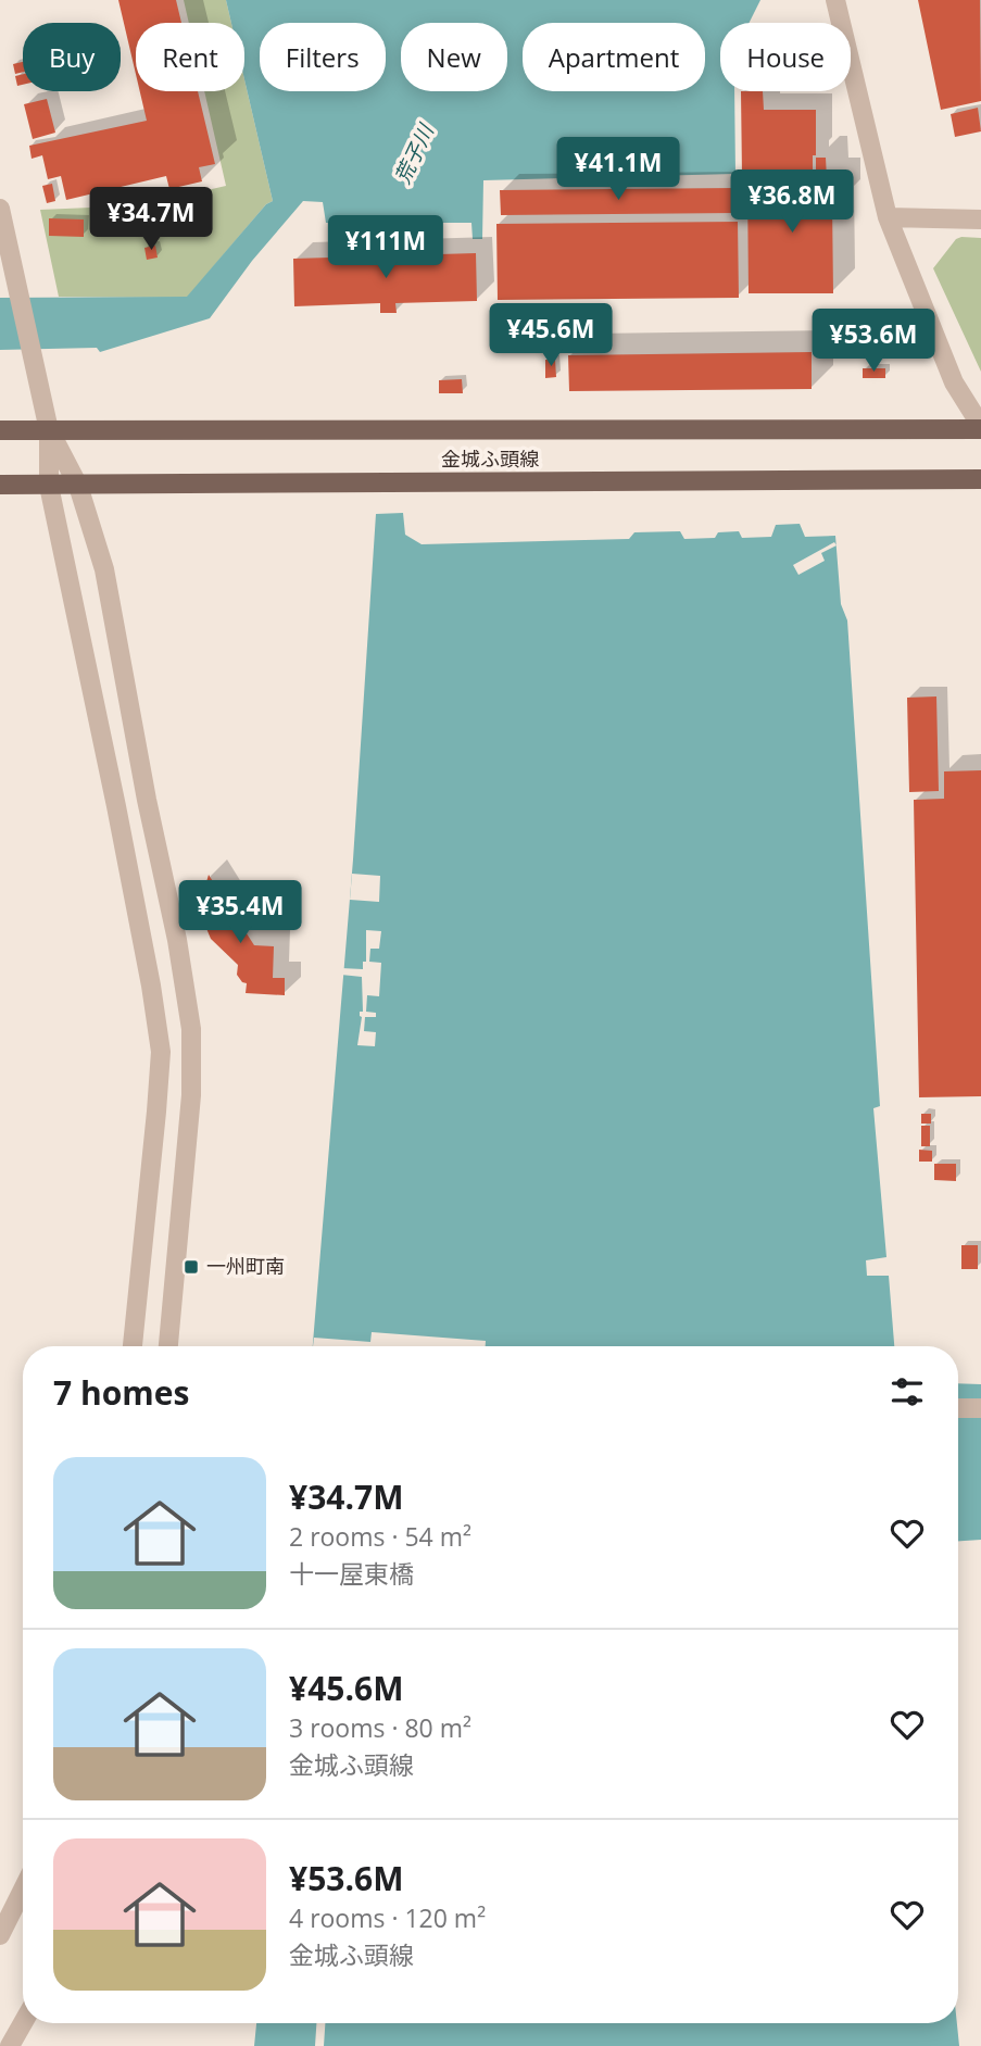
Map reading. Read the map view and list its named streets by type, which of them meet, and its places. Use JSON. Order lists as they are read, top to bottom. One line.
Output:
{"streets":{"main road":["金城ふ頭線"]},"water":["荒子川"],"places":{"transit":["一州町南"]},"page":{"chip":["Buy","Rent","Filters","New","Apartment","House"],"price":["¥41.1M","¥36.8M","¥34.7M","¥111M","¥45.6M","¥53.6M","¥35.4M"],"heading":"7 homes","list":[{"name":"¥34.7M","note":"2 rooms · 54 m² · 十一屋東橋"},{"name":"¥45.6M","note":"3 rooms · 80 m² · 金城ふ頭線"},{"name":"¥53.6M","note":"4 rooms · 120 m² · 金城ふ頭線"}]}}
